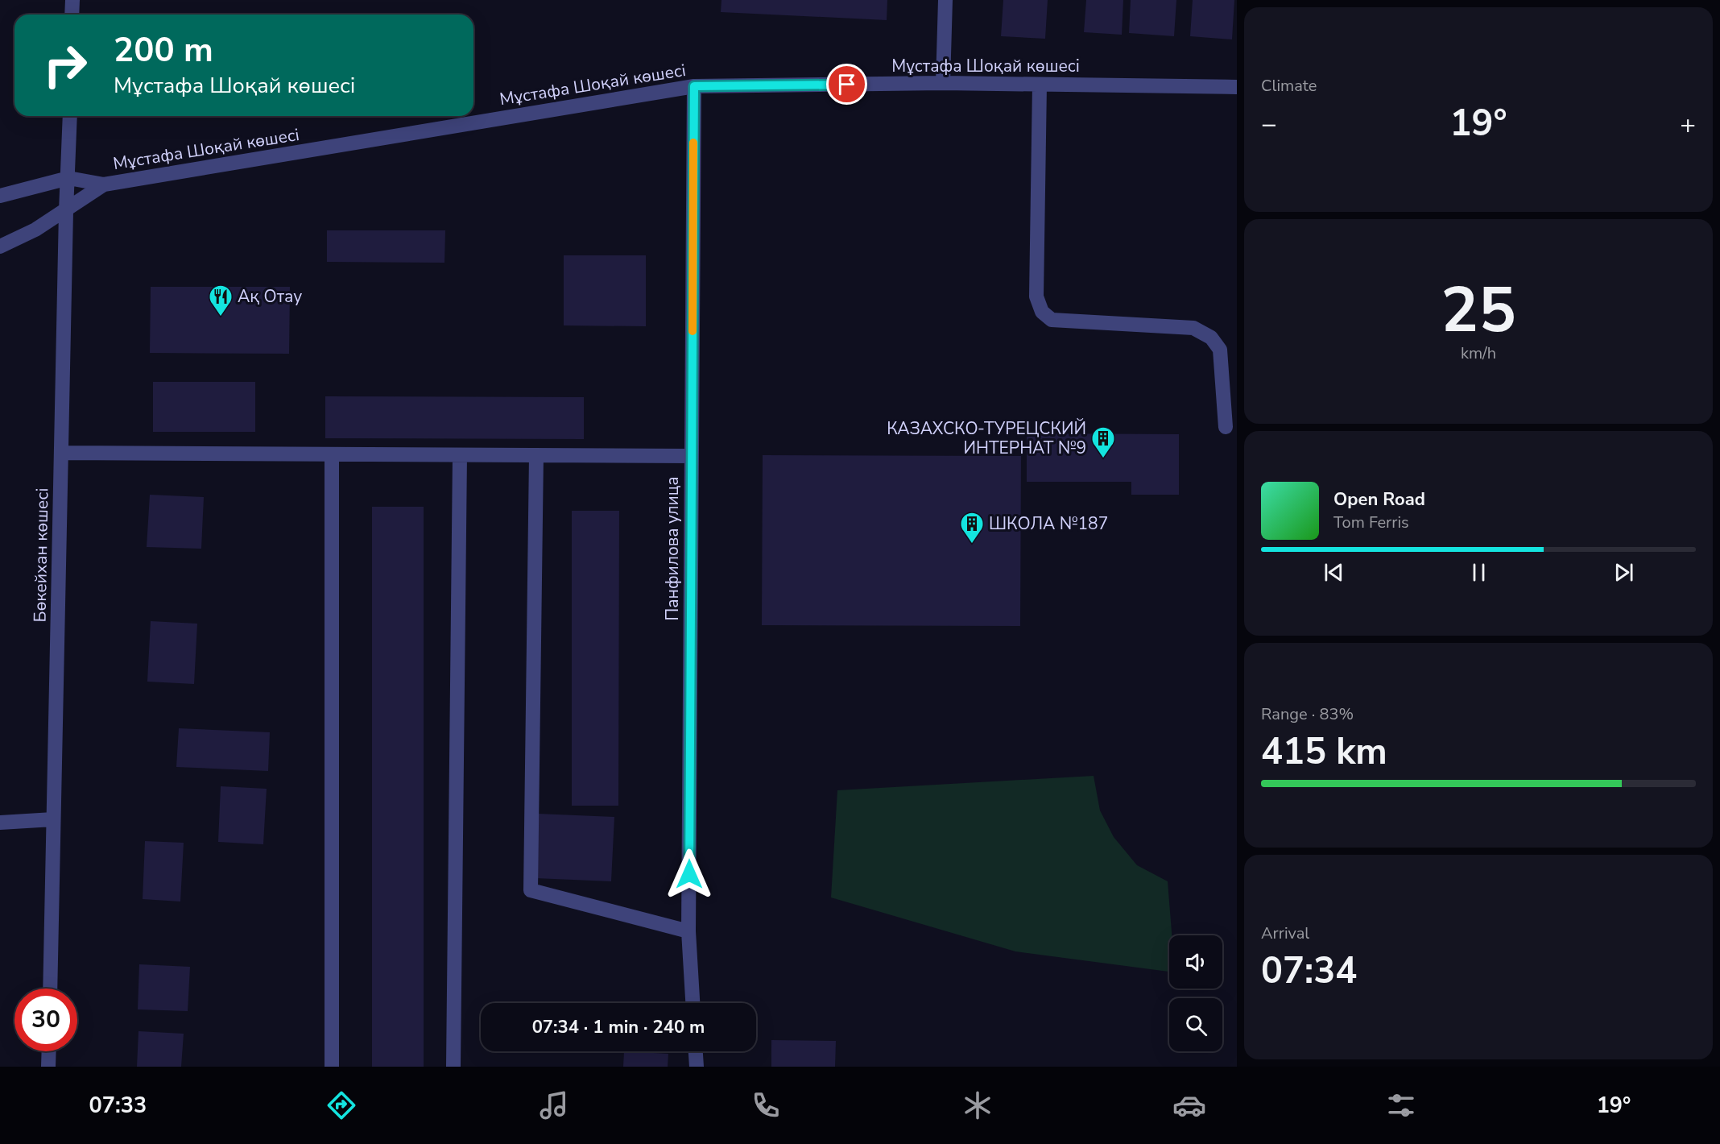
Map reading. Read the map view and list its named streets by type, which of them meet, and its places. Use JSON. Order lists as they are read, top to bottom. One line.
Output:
{"streets":{"street":["Мұстафа Шоқай көшесі","Панфилова улица","Бөкейхан көшесі"]},"crossings":[["Мұстафа Шоқай көшесі","Панфилова улица"],["Мұстафа Шоқай көшесі","Бөкейхан көшесі"]],"places":{"restaurant":["Ақ Отау"],"building":["КАЗАХСКО-ТУРЕЦСКИЙ ИНТЕРНАТ №9","ШКОЛА №187"]},"page":{"tile":["Climate",["25","km/h"],["Range · 83%","415 km"],["Arrival","07:34"]],"turn":["200 m","Мұстафа Шоқай көшесі"],"heat":["−","19°","+"],"song":["Open Road","Tom Ferris"],"limit":"30","trip":"07:34 · 1 min · 240 m","tabs":["07:33","19°"]}}
